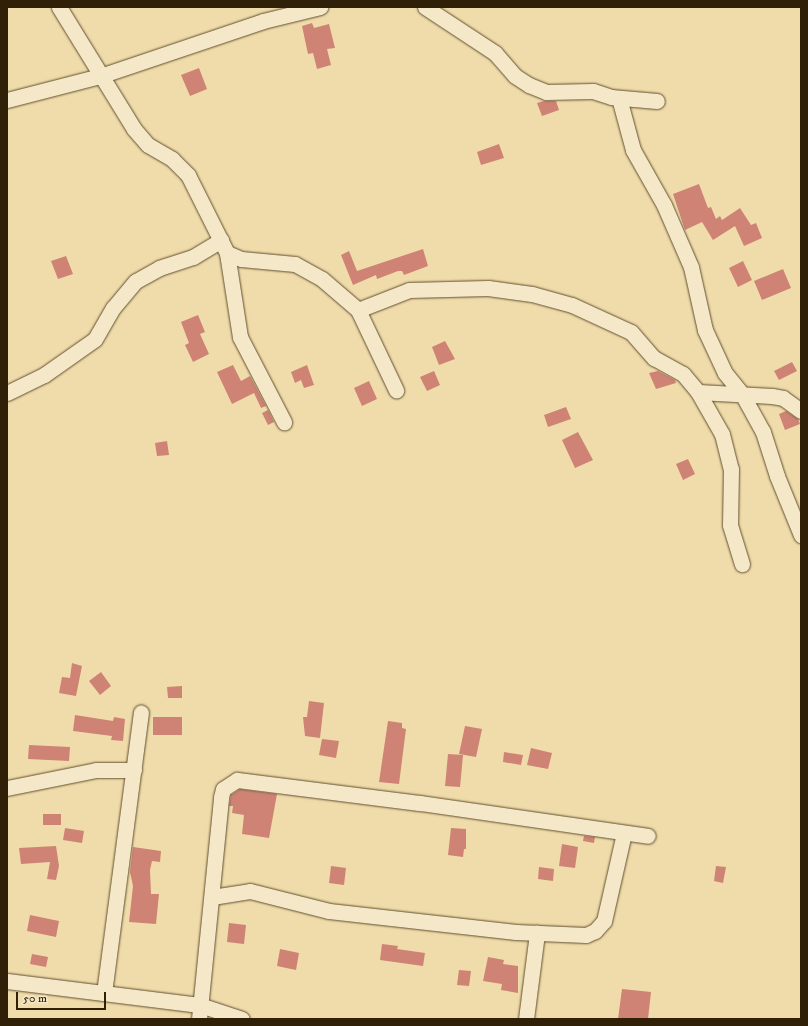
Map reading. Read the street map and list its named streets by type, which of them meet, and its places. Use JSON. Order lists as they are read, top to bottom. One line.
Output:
{"scale_bar":"50 m"}
